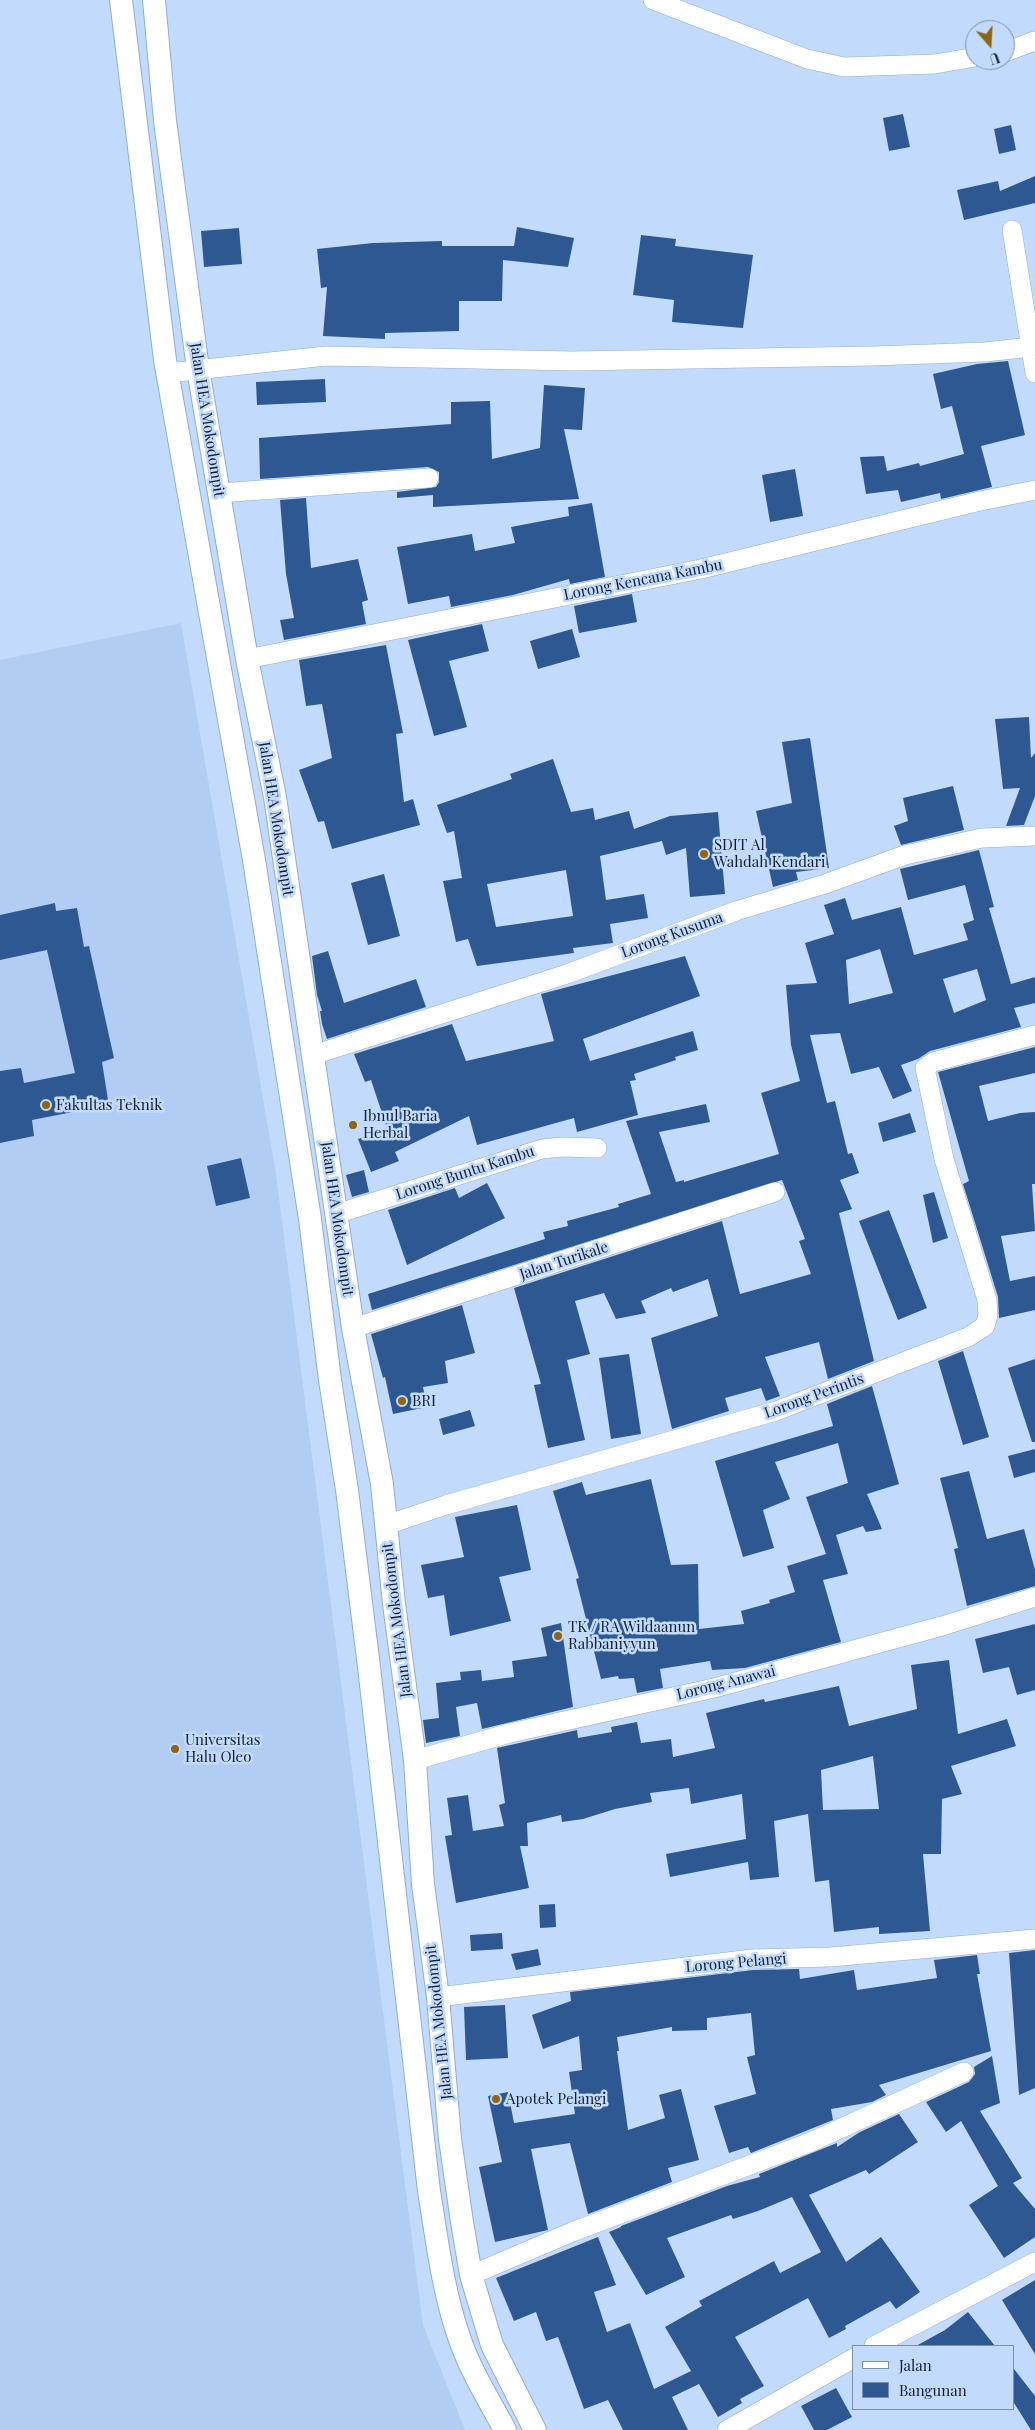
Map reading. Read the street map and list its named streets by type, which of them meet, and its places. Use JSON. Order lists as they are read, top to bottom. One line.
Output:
{"streets":{"street":["Jalan HEA Mokodompit","Lorong Kencana Kambu","Lorong Kusuma","Lorong Buntu Kambu","Jalan Turikale","Lorong Perintis","Lorong Anawai","Lorong Pelangi"]},"crossings":[["Jalan HEA Mokodompit","Lorong Kencana Kambu"],["Jalan HEA Mokodompit","Lorong Kusuma"],["Jalan HEA Mokodompit","Lorong Buntu Kambu"],["Jalan HEA Mokodompit","Jalan Turikale"],["Jalan HEA Mokodompit","Lorong Perintis"],["Jalan HEA Mokodompit","Lorong Anawai"],["Jalan HEA Mokodompit","Lorong Pelangi"]],"places":["SDIT Al Wahdah Kendari","Fakultas Teknik","Ibnul Baria Herbal","BRI","TK / RA Wildaanun Rabbaniyyun","Universitas Halu Oleo","Apotek Pelangi"],"legend":["Jalan","Bangunan"],"north":"bottom"}
